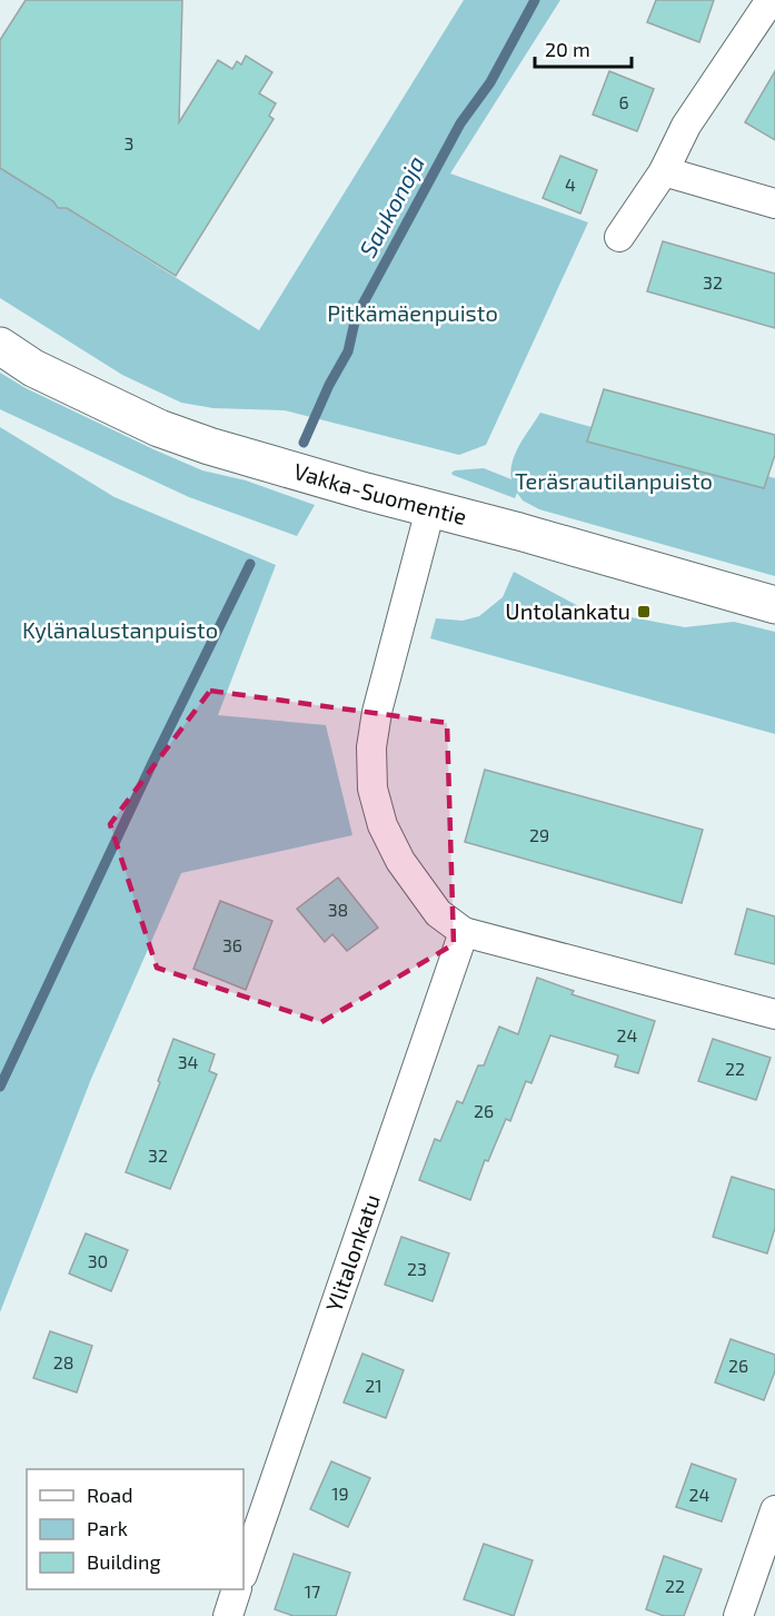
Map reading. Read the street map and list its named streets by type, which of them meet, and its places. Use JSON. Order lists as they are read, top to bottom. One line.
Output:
{"streets":{"street":["Vakka-Suomentie","Ylitalonkatu"]},"water":["Saukonoja"],"parks":["Pitkämäenpuisto","Teräsrautilanpuisto","Kylänalustanpuisto"],"places":{"transit":["Untolankatu"]},"house_numbers":["6","3","4","32","29","38","36","24","34","22","26","32","30","23","28","26","21","19","24","22","17"],"legend":["Road","Park","Building"],"scale_bar":"20 m"}
